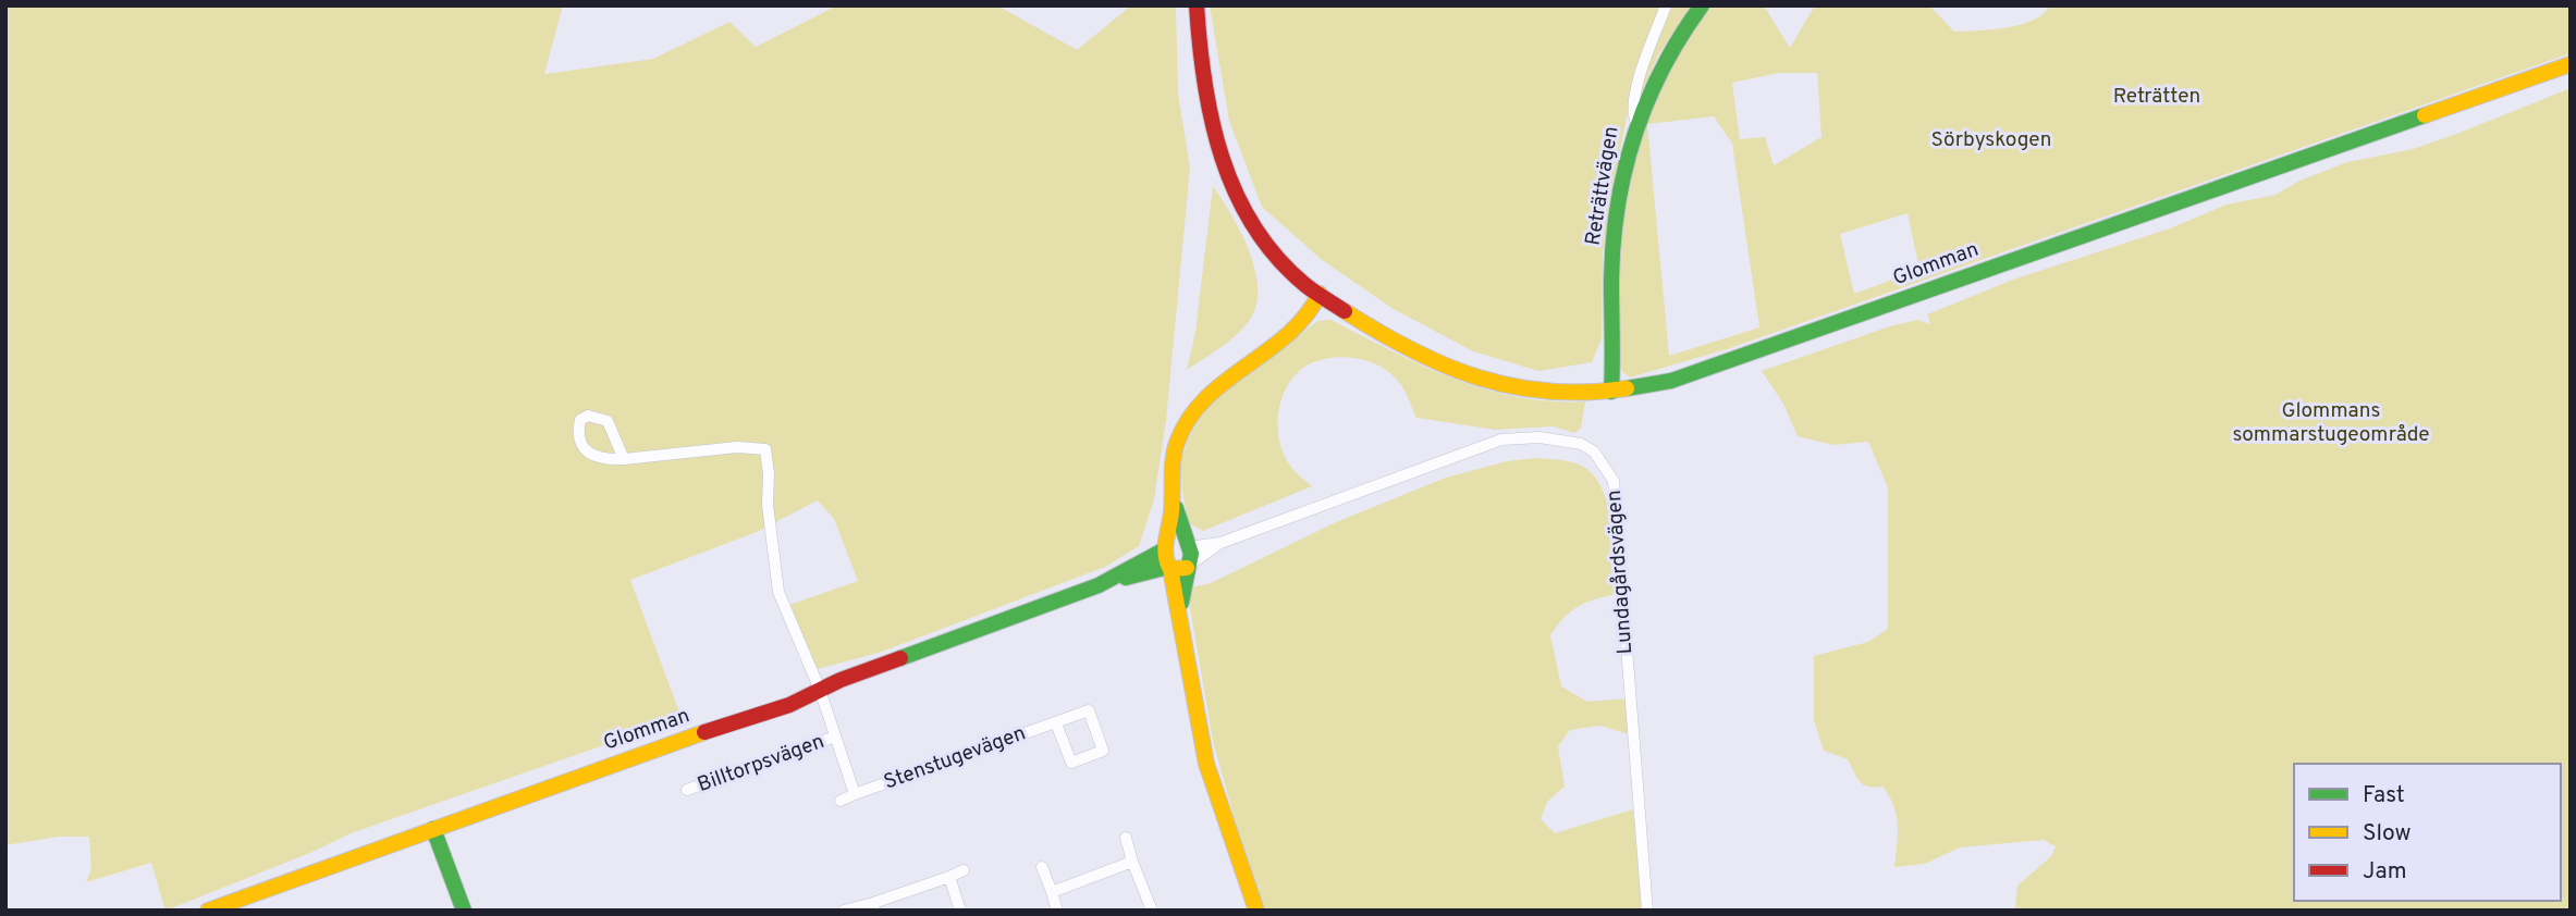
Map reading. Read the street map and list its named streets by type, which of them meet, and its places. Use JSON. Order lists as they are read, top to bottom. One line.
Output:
{"streets":{"street":["Reträttvägen","Glomman","Lundagårdsvägen","Stenstugevägen","Billtorpsvägen"]},"crossings":[["Reträttvägen","Glomman"],["Glomman","Lundagårdsvägen"]],"parks":["Reträtten","Sörbyskogen","Glommans sommarstugeområde"],"legend":["Fast","Slow","Jam"]}
